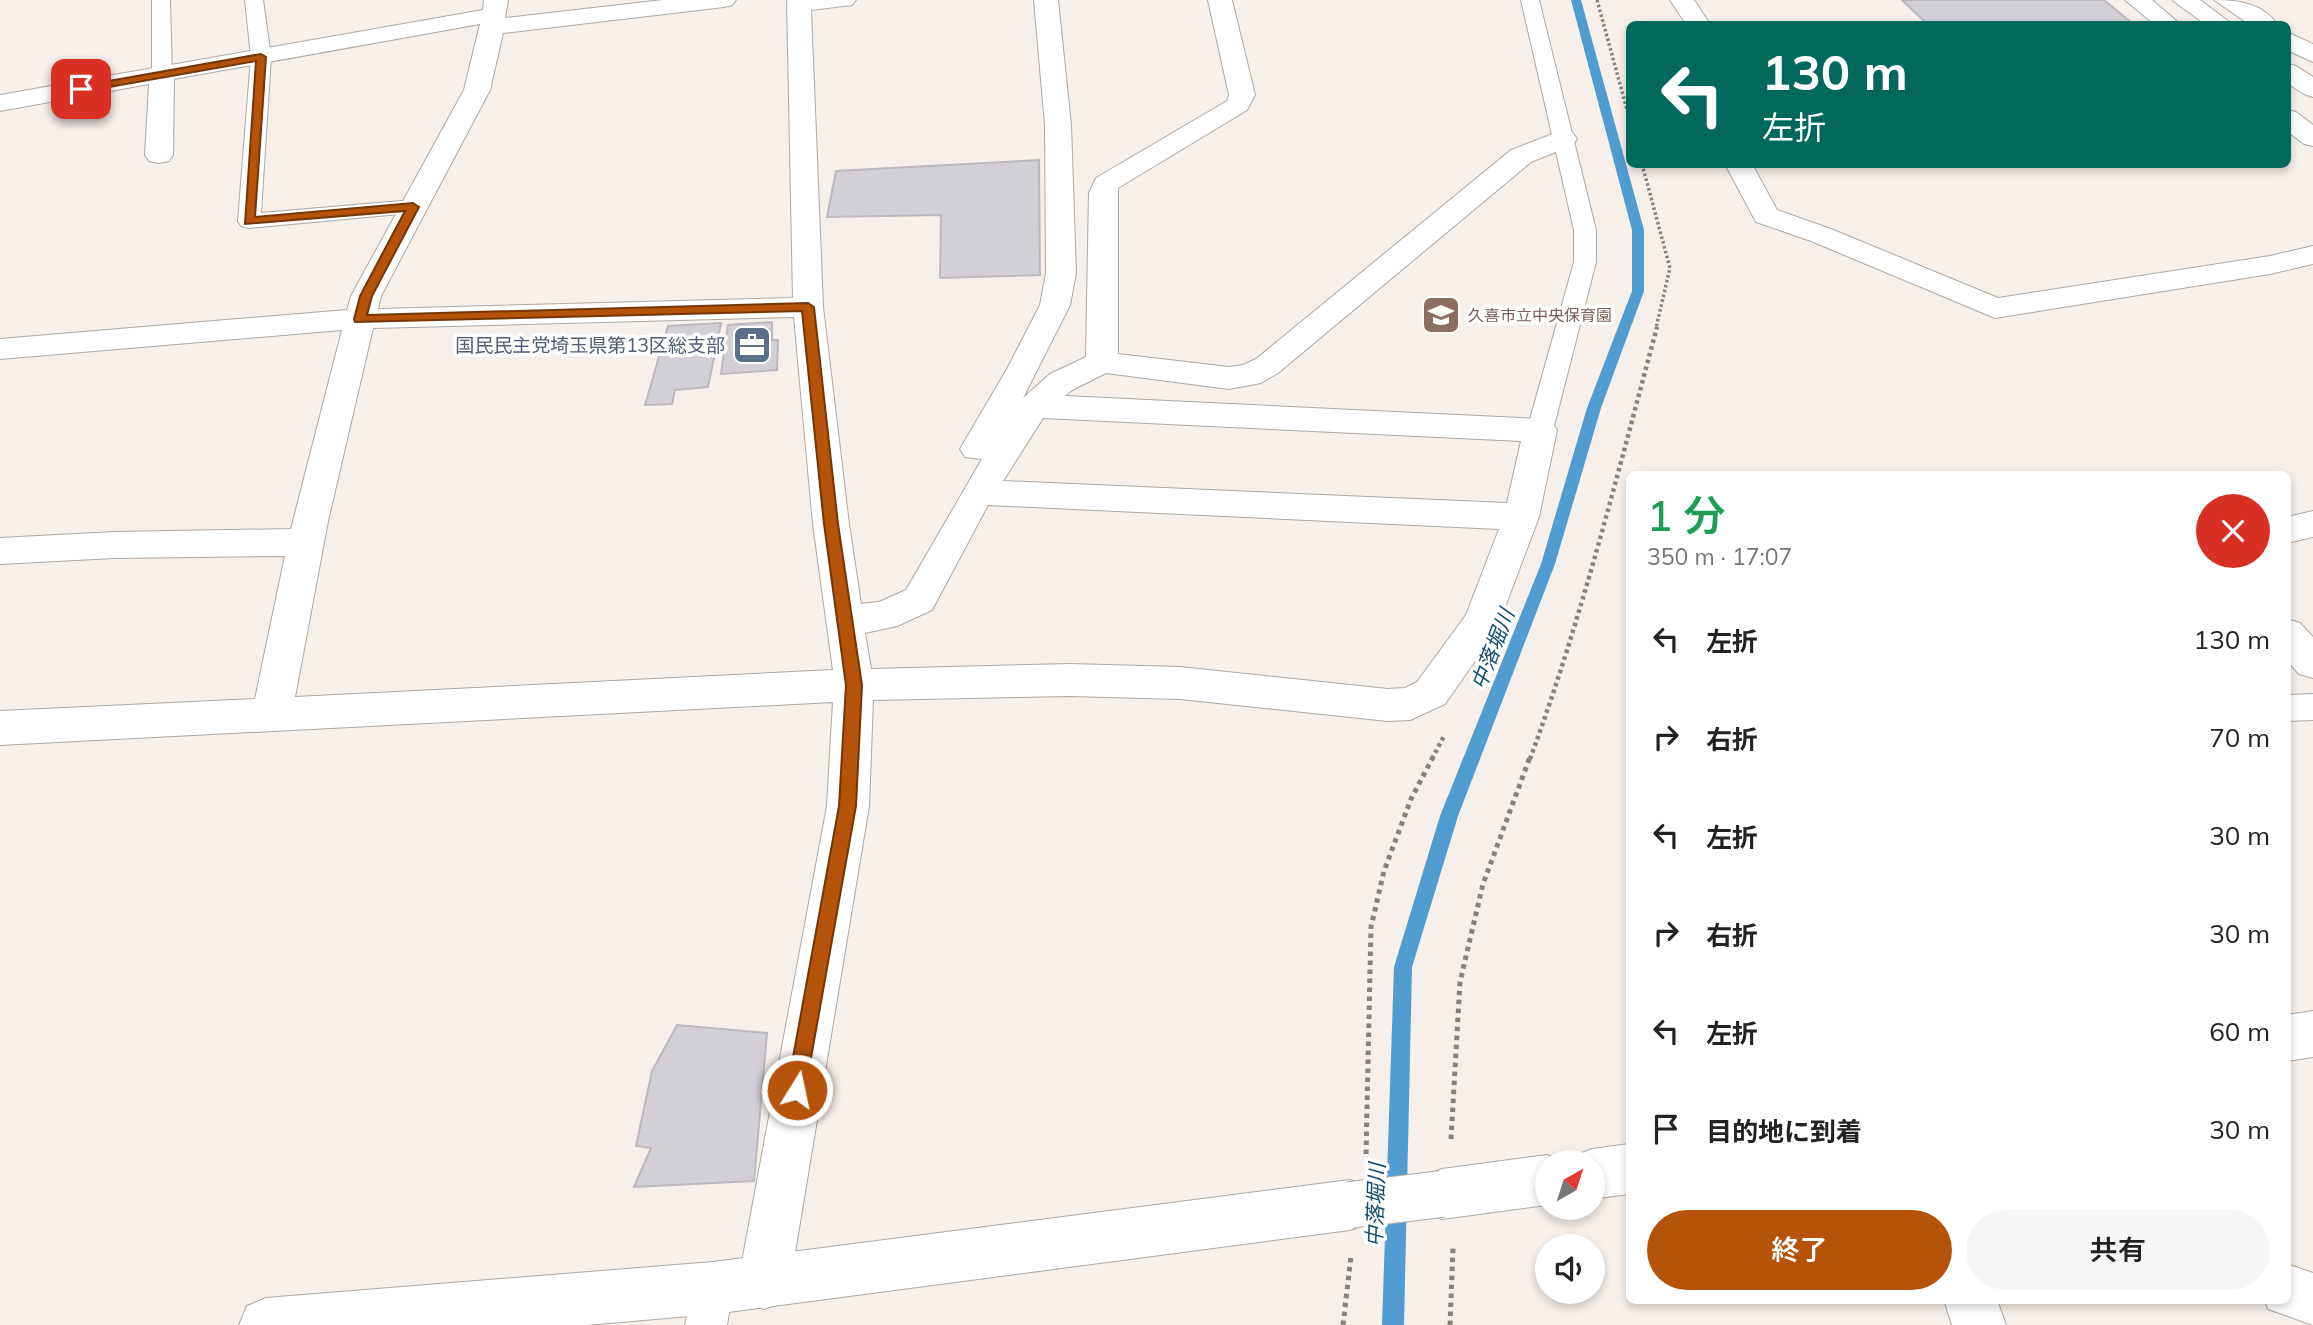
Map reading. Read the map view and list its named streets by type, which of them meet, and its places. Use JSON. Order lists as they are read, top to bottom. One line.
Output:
{"water":["中落堀川"],"places":{"school or university":["久喜市立中央保育園"],"office":["国民民主党埼玉県第13区総支部"]},"north":"top right","page":{"turn":["130 m","左折"],"heading":["1 分","350 m · 17:07"],"list":[{"name":"左折","value":"130 m"},{"name":"右折","value":"70 m"},{"name":"左折","value":"30 m"},{"name":"右折","value":"30 m"},{"name":"左折","value":"60 m"},{"name":"目的地に到着","value":"30 m"}],"buttons":["終了","共有"]}}
